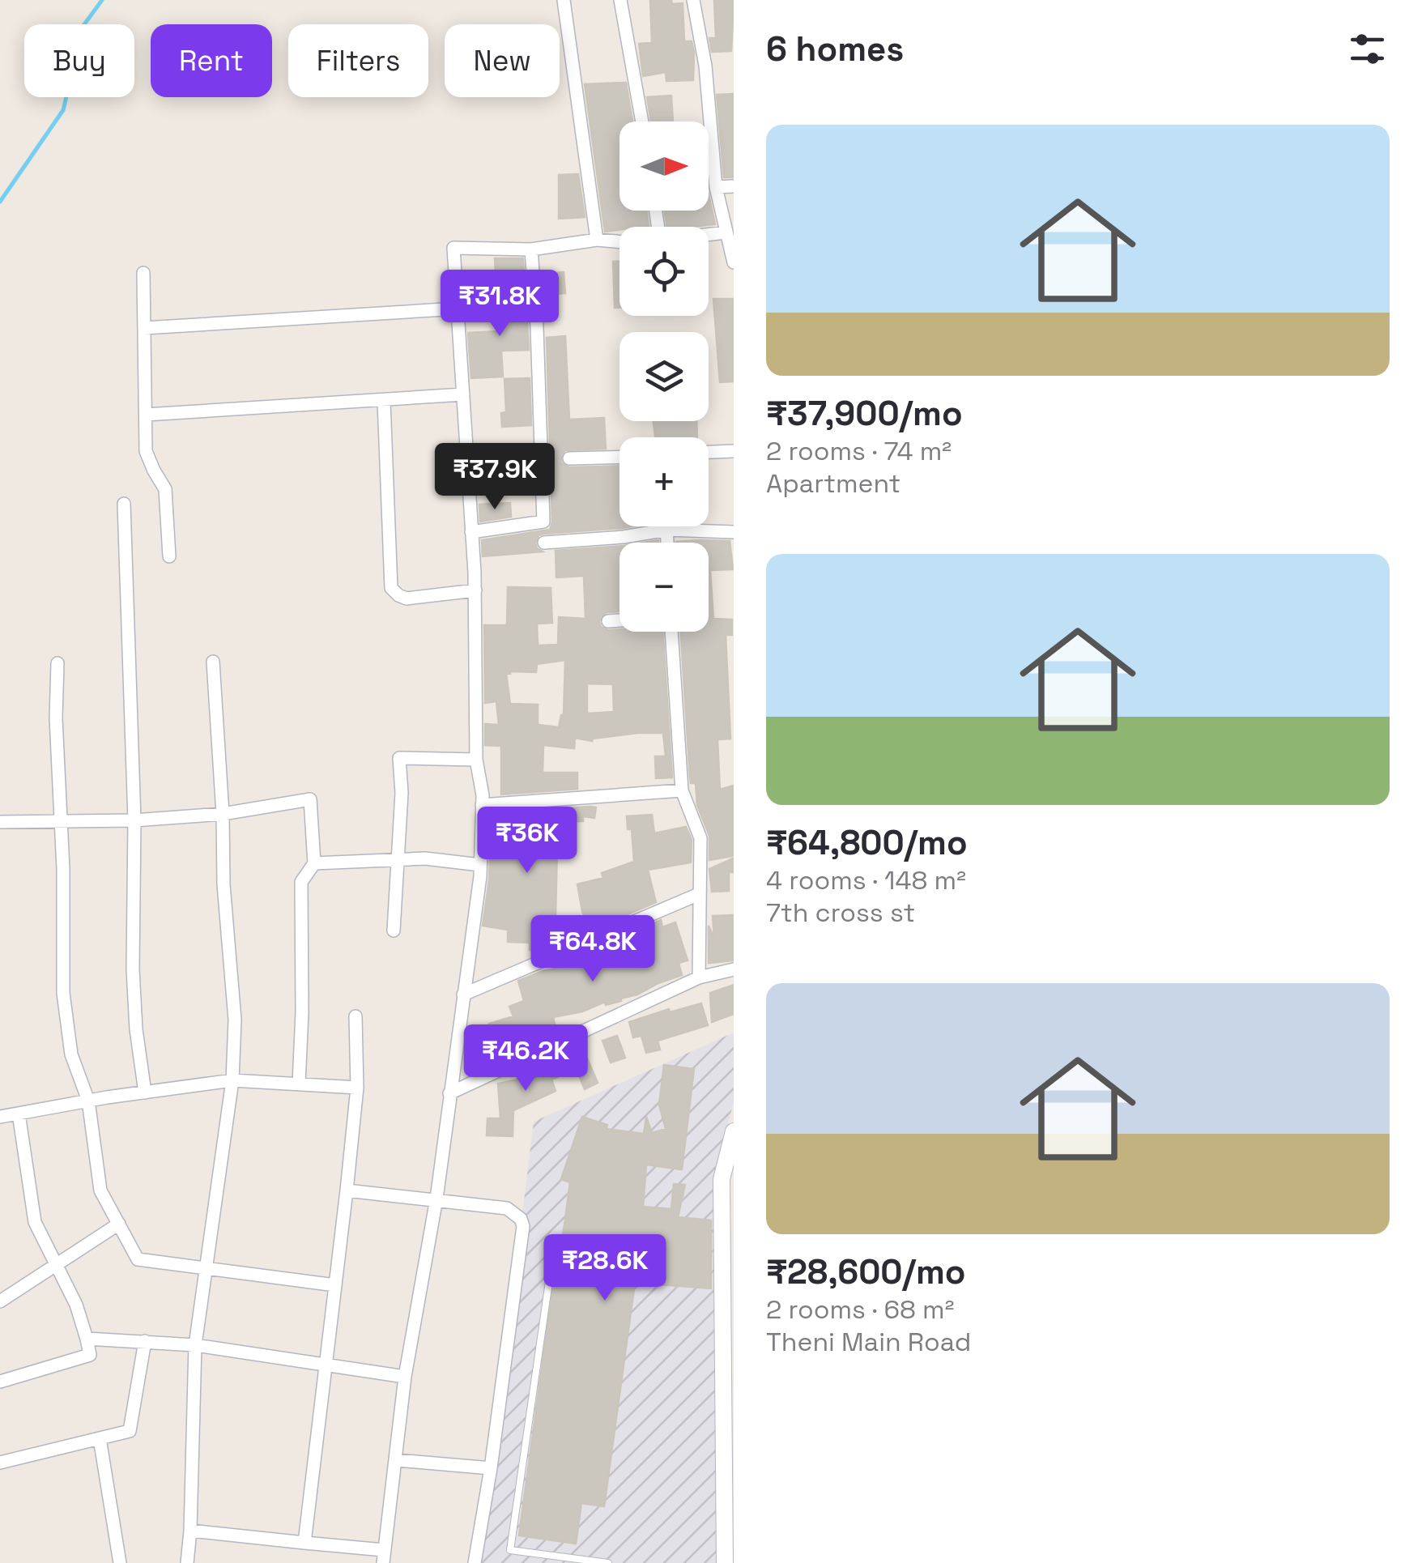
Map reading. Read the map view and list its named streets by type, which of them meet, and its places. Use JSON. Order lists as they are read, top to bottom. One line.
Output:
{"north":"right","page":{"heading":"6 homes","chip":["Buy","Rent","Filters","New"],"list":[{"name":"₹37,900/mo","note":"2 rooms · 74 m² · Apartment"},{"name":"₹64,800/mo","note":"4 rooms · 148 m² · 7th cross st"},{"name":"₹28,600/mo","note":"2 rooms · 68 m² · Theni Main Road"}],"map_buttons":["+","−"],"price":["₹31.8K","₹37.9K","₹36K","₹64.8K","₹46.2K","₹28.6K"]}}
